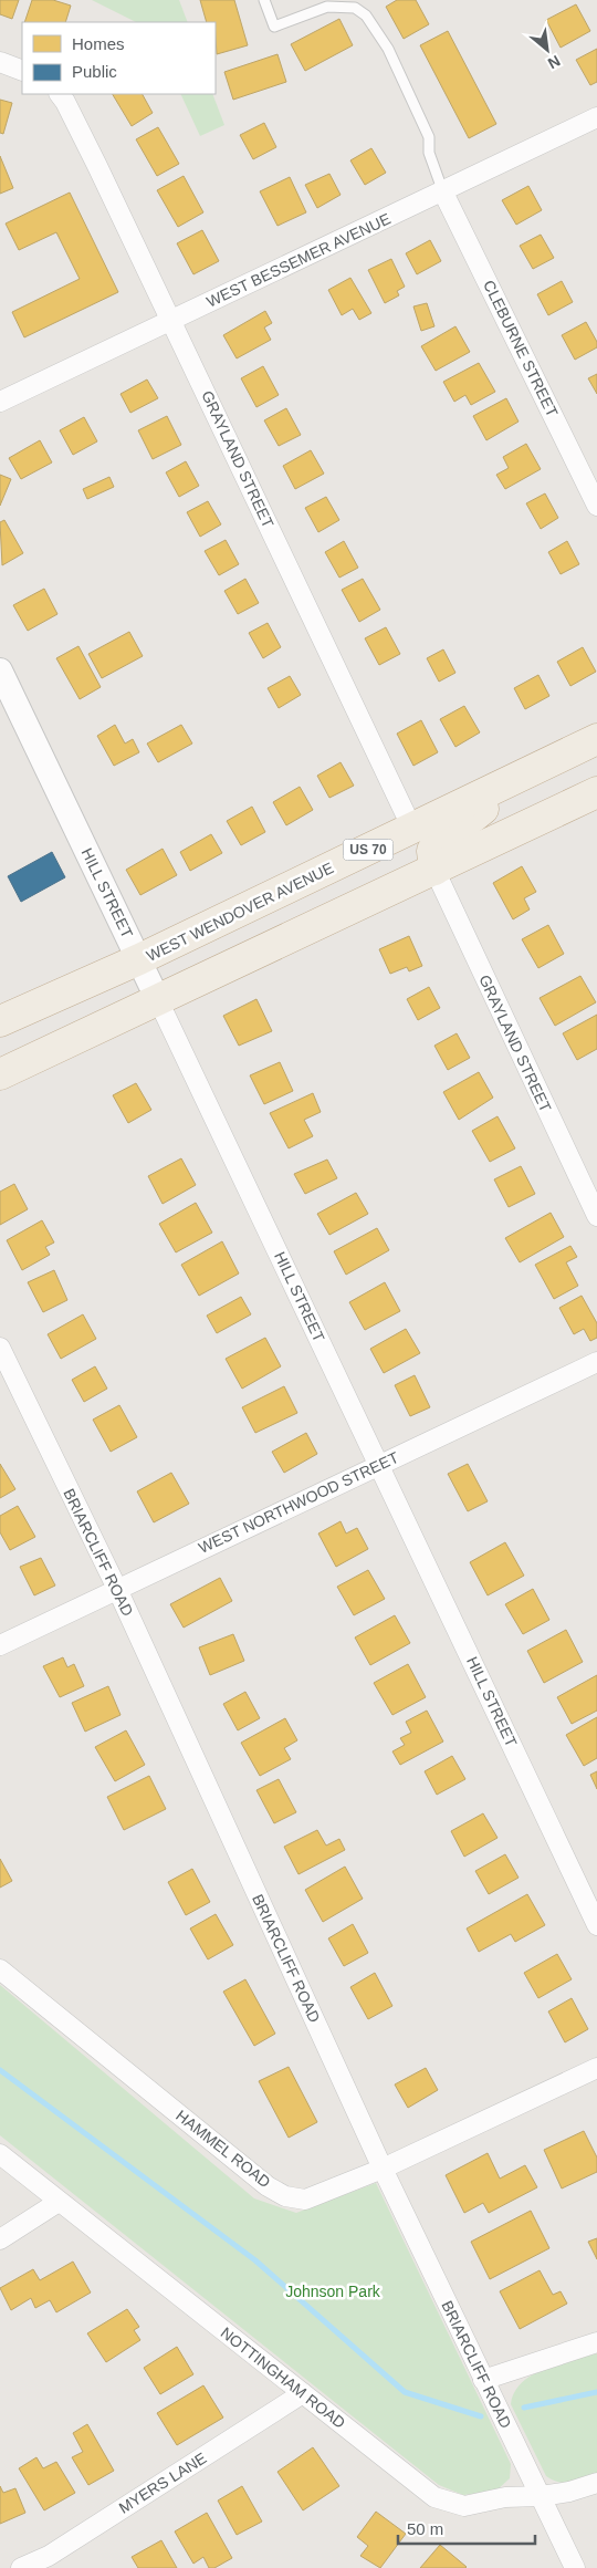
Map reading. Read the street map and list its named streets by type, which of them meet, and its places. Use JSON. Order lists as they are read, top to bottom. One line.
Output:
{"streets":{"highway":["US 70","WEST WENDOVER AVENUE"],"street":["WEST BESSEMER AVENUE","CLEBURNE STREET","GRAYLAND STREET","HILL STREET","WEST NORTHWOOD STREET","BRIARCLIFF ROAD","HAMMEL ROAD","NOTTINGHAM ROAD","MYERS LANE"]},"crossings":[["WEST BESSEMER AVENUE","CLEBURNE STREET"],["WEST BESSEMER AVENUE","GRAYLAND STREET"],["GRAYLAND STREET","WEST WENDOVER AVENUE"],["HILL STREET","WEST WENDOVER AVENUE"],["HILL STREET","WEST NORTHWOOD STREET"],["WEST NORTHWOOD STREET","BRIARCLIFF ROAD"],["BRIARCLIFF ROAD","HAMMEL ROAD"],["BRIARCLIFF ROAD","NOTTINGHAM ROAD"],["NOTTINGHAM ROAD","MYERS LANE"]],"parks":["Johnson Park"],"legend":["Homes","Public"],"scale_bar":"50 m","north":"bottom right"}
